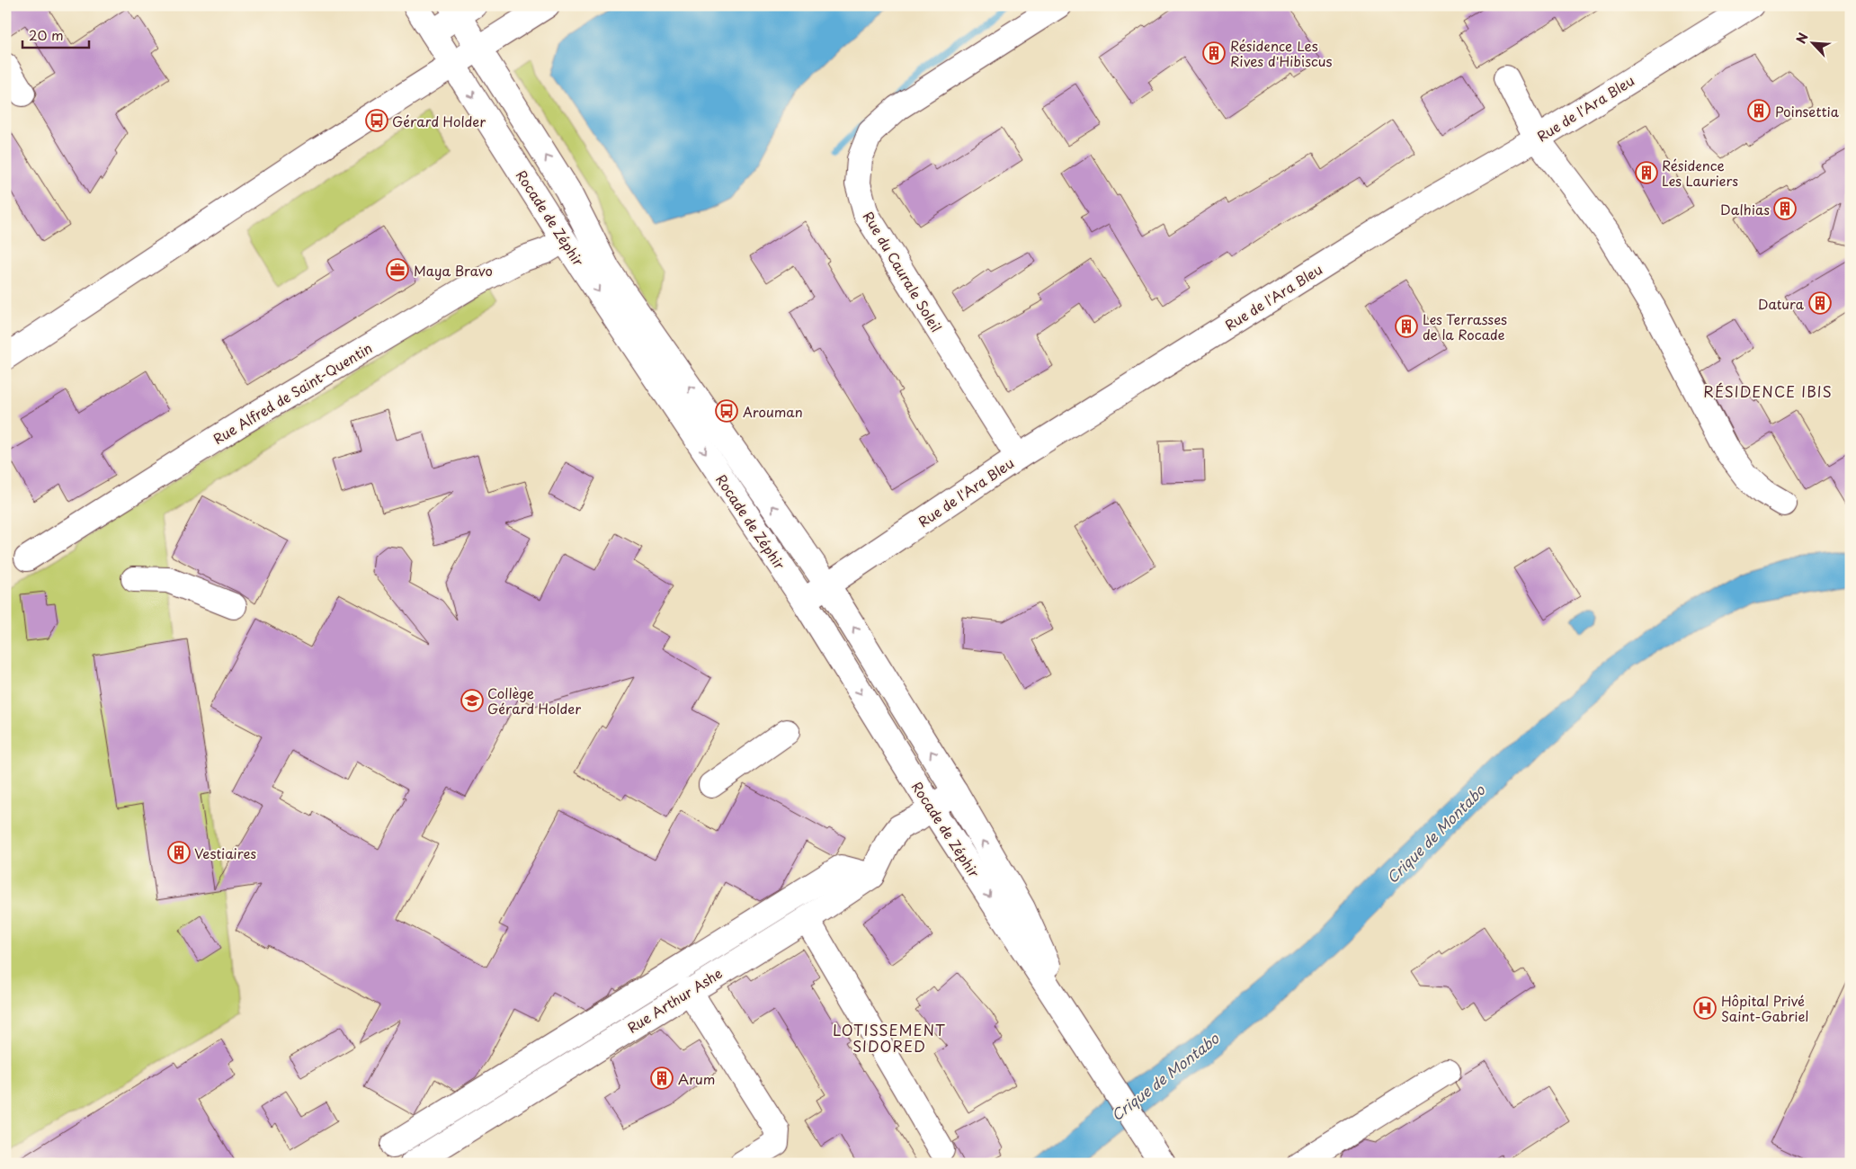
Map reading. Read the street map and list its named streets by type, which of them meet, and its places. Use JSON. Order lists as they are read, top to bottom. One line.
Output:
{"streets":{"street":["Rue de l'Ara Bleu","Rocade de Zéphir","Rue du Caurale Soleil","Rue Alfred de Saint-Quentin","Rue Arthur Ashe"]},"crossings":[["Rue de l'Ara Bleu","Rocade de Zéphir"],["Rue de l'Ara Bleu","Rue du Caurale Soleil"],["Rocade de Zéphir","Rue Alfred de Saint-Quentin"]],"districts":["RÉSIDENCE IBIS","LOTISSEMENT SIDORED"],"water":["Crique de Montabo"],"places":{"building":["Résidence Les Rives d'Hibiscus","Poinsettia","Résidence Les Lauriers","Dalhias","Datura","Les Terrasses de la Rocade","Vestiaires","Arum"],"bus stop":["Gérard Holder","Arouman"],"office":["Maya Bravo"],"school or university":["Collège Gérard Holder"],"hospital":["Hôpital Privé Saint-Gabriel"]},"scale_bar":"20 m","north":"top left"}
